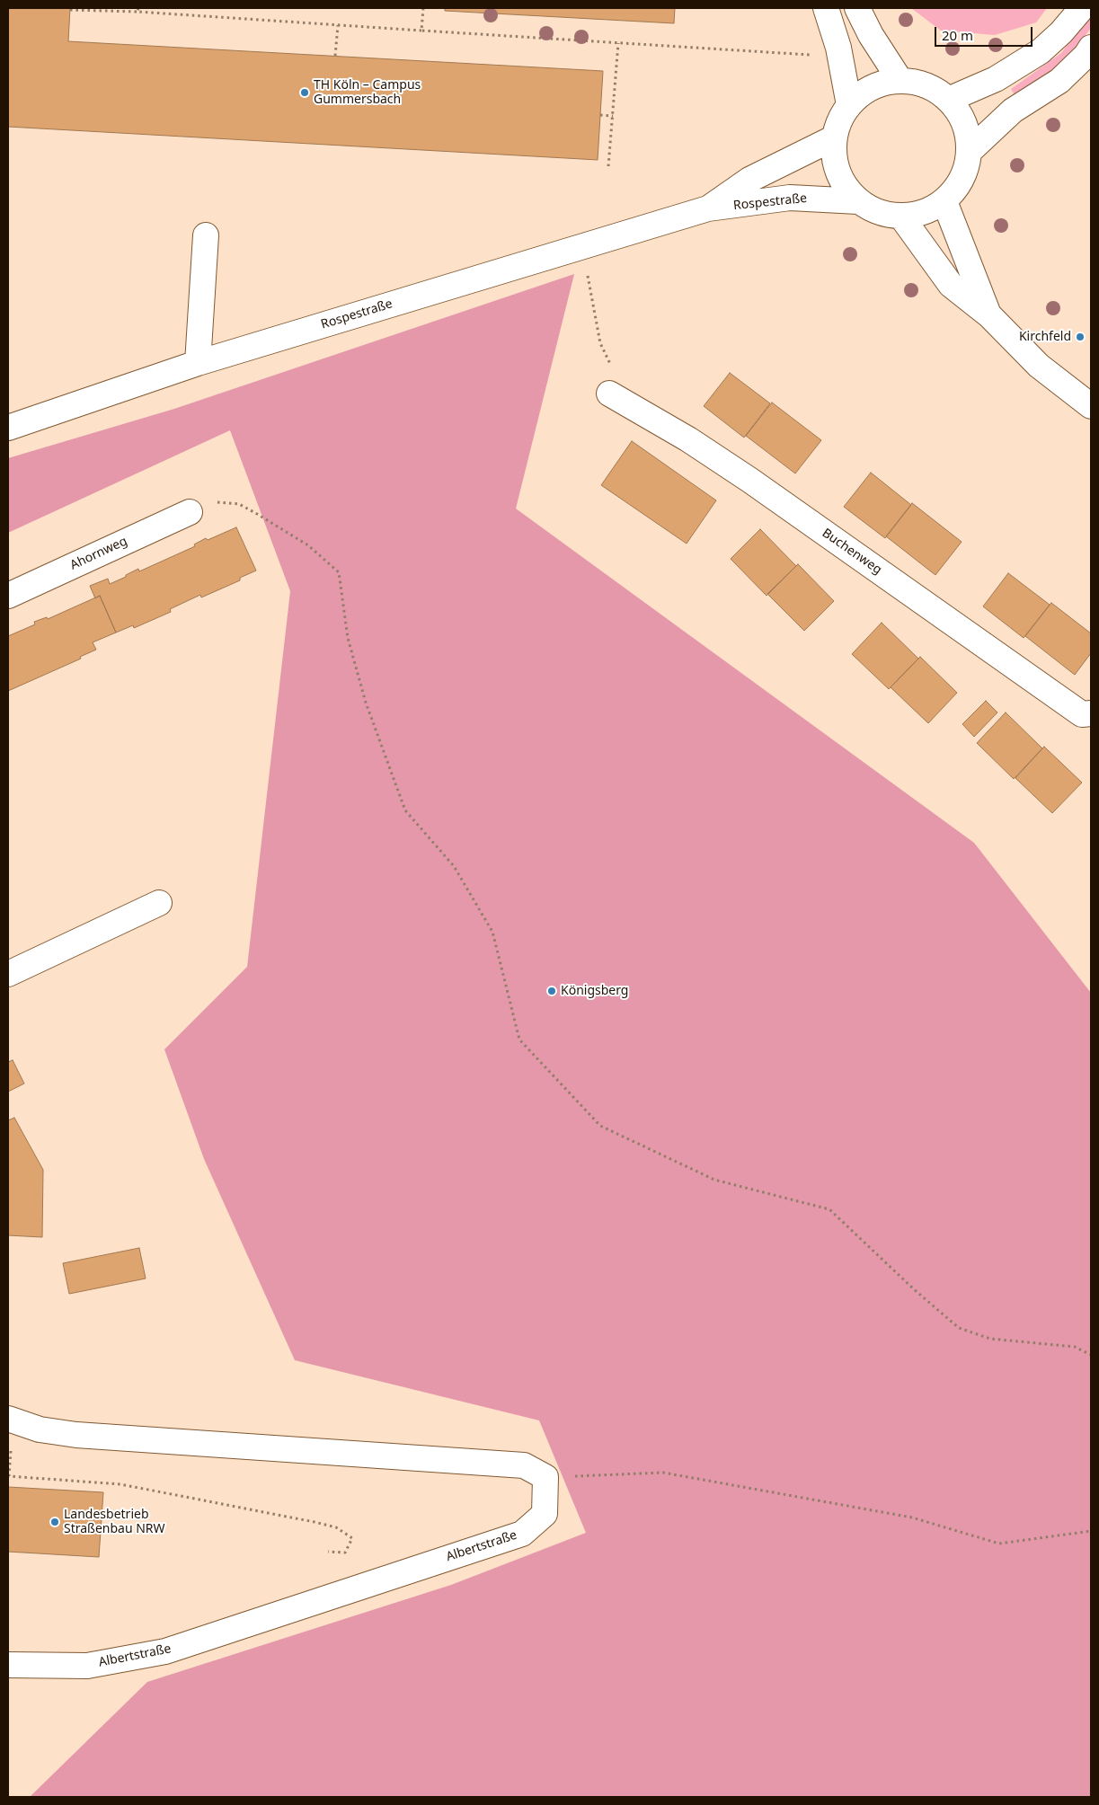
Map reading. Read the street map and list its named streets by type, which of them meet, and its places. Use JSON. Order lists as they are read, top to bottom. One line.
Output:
{"streets":{"street":["Rospestraße","Buchenweg","Ahornweg","Albertstraße"]},"places":["TH Köln – Campus Gummersbach","Kirchfeld","Königsberg","Landesbetrieb Straßenbau NRW"],"scale_bar":"20 m"}
